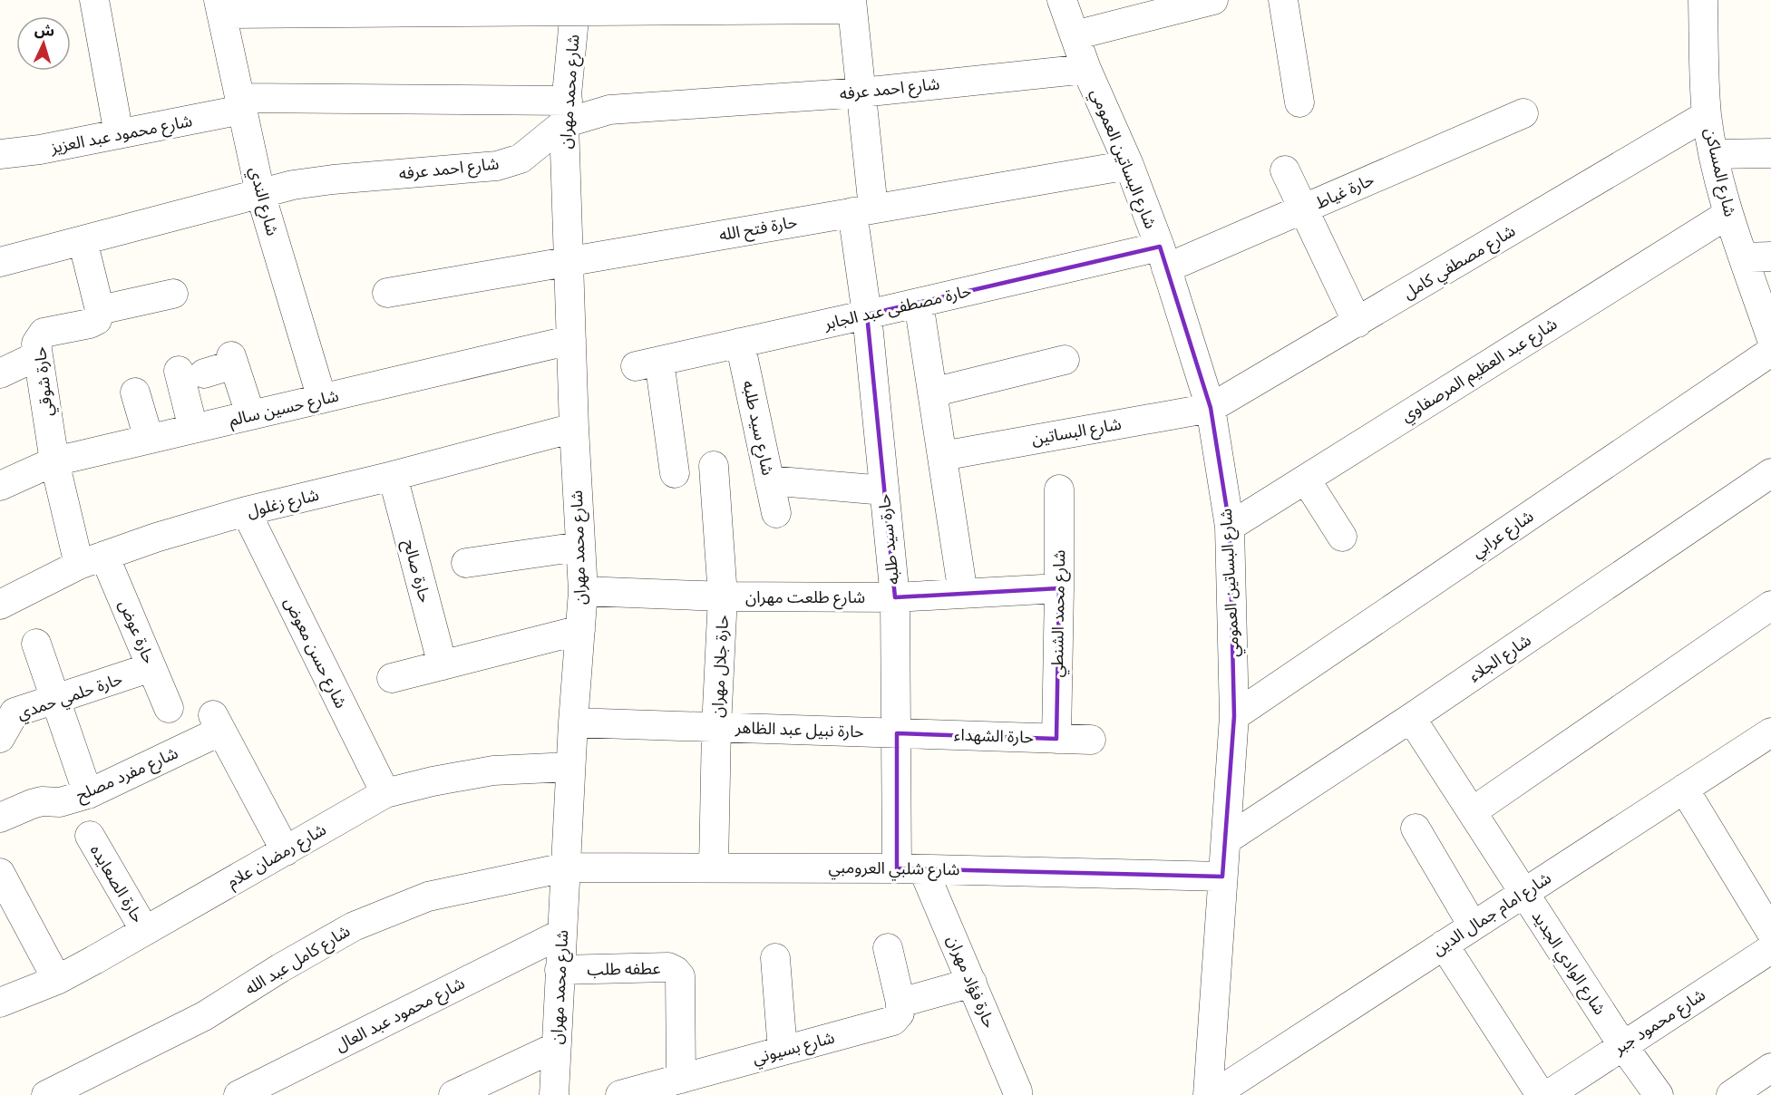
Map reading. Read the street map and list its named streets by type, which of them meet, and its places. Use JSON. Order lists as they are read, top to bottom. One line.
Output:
{"streets":{"street":["شارع احمد عرفه","شارع محمد مهران","شارع محمود عبد العزيز","شارع البساتين العمومي","شارع المساكن","حارة غياط","شارع الندي","حارة فتح الله","شارع مصطفي كامل","حارة مصطفى عبد الجابر","شارع عبد العظيم المرصفاوي","حارة شوقي","شارع حسين سالم","شارع سيد طلبه","شارع البساتين","شارع زغلول","شارع عرابي","حارة سيد طلبه","حارة صالح","شارع طلعت مهران","شارع محمد الشنطي","حارة عوض","شارع حسن معوض","شارع الجلاء","حارة جلال مهران","حارة حلمي حمدي","حارة نبيل عبد الظاهر","حارة الشهداء","شارع مفرد مصلح","شارع رمضان علام","شارع شلبي العرومبي","حارة الصعايده","شارع امام جمال الدين","شارع كامل عبد الله","شارع الوادي الجديد","عطفه طلب","حارة فؤاد مهران","شارع محمود عبد العال","شارع محمود جبر","شارع بسيوني"]},"crossings":[["شارع احمد عرفه","شارع محمد مهران"],["شارع احمد عرفه","شارع محمود عبد العزيز"],["شارع احمد عرفه","شارع البساتين العمومي"],["شارع احمد عرفه","شارع الندي"],["شارع احمد عرفه","حارة سيد طلبه"],["شارع محمد مهران","شارع محمود عبد العزيز"],["شارع محمد مهران","حارة فتح الله"],["شارع محمد مهران","شارع حسين سالم"],["شارع محمد مهران","شارع زغلول"],["شارع محمد مهران","شارع طلعت مهران"],["شارع محمد مهران","حارة نبيل عبد الظاهر"],["شارع محمد مهران","شارع رمضان علام"],["شارع محمد مهران","شارع شلبي العرومبي"],["شارع محمد مهران","شارع كامل عبد الله"],["شارع محمد مهران","عطفه طلب"],["شارع محمد مهران","شارع محمود عبد العال"],["شارع محمود عبد العزيز","شارع الندي"],["شارع البساتين العمومي","حارة غياط"],["شارع البساتين العمومي","حارة فتح الله"],["شارع البساتين العمومي","شارع مصطفي كامل"],["شارع البساتين العمومي","حارة مصطفى عبد الجابر"],["شارع البساتين العمومي","شارع عبد العظيم المرصفاوي"],["شارع البساتين العمومي","شارع البساتين"],["شارع البساتين العمومي","شارع عرابي"],["شارع البساتين العمومي","شارع الجلاء"],["شارع البساتين العمومي","شارع شلبي العرومبي"],["شارع المساكن","شارع مصطفي كامل"],["شارع المساكن","شارع عبد العظيم المرصفاوي"],["حارة غياط","حارة مصطفى عبد الجابر"],["شارع الندي","شارع حسين سالم"],["حارة فتح الله","حارة سيد طلبه"],["شارع مصطفي كامل","شارع البساتين"],["حارة مصطفى عبد الجابر","شارع سيد طلبه"],["حارة مصطفى عبد الجابر","حارة سيد طلبه"],["حارة شوقي","شارع حسين سالم"],["حارة شوقي","شارع زغلول"],["حارة شوقي","حارة عوض"],["شارع زغلول","حارة صالح"],["شارع زغلول","حارة عوض"],["شارع زغلول","شارع حسن معوض"],["حارة سيد طلبه","شارع طلعت مهران"],["حارة سيد طلبه","حارة نبيل عبد الظاهر"],["حارة سيد طلبه","حارة الشهداء"],["حارة سيد طلبه","شارع شلبي العرومبي"],["حارة سيد طلبه","حارة فؤاد مهران"],["شارع طلعت مهران","شارع محمد الشنطي"],["شارع طلعت مهران","حارة جلال مهران"],["شارع محمد الشنطي","حارة الشهداء"],["حارة عوض","حارة حلمي حمدي"],["شارع حسن معوض","شارع رمضان علام"],["شارع الجلاء","شارع الوادي الجديد"],["حارة جلال مهران","حارة نبيل عبد الظاهر"],["حارة جلال مهران","شارع شلبي العرومبي"],["حارة نبيل عبد الظاهر","حارة الشهداء"],["شارع مفرد مصلح","شارع رمضان علام"],["شارع رمضان علام","حارة الصعايده"],["شارع شلبي العرومبي","شارع كامل عبد الله"],["شارع شلبي العرومبي","حارة فؤاد مهران"],["شارع امام جمال الدين","شارع الوادي الجديد"],["شارع الوادي الجديد","شارع محمود جبر"],["عطفه طلب","شارع بسيوني"]],"north":"top"}
